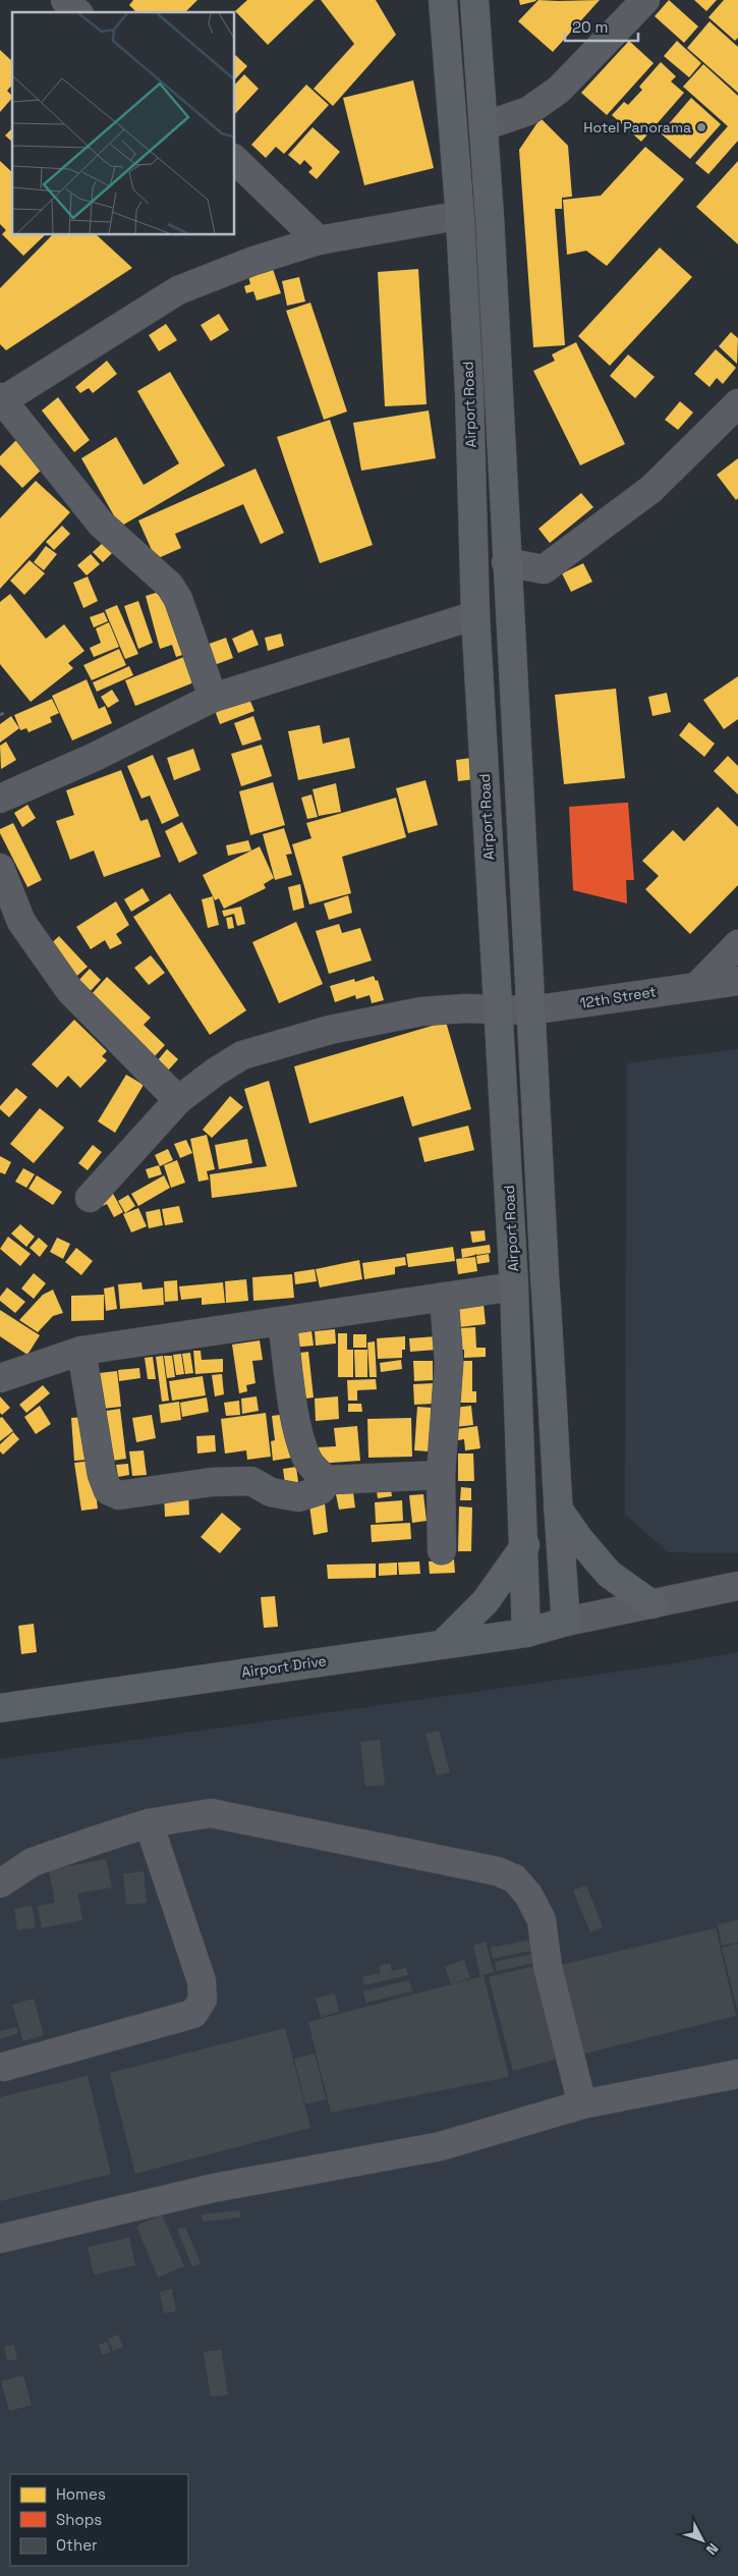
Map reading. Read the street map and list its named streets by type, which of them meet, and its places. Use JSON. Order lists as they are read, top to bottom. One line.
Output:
{"streets":{"main road":["Airport Road","Airport Drive"],"street":["12th Street"]},"crossings":[["Airport Road","12th Street"],["Airport Road","Airport Drive"]],"places":["Hotel Panorama"],"legend":["Homes","Shops","Other"],"scale_bar":"20 m","north":"bottom right"}
